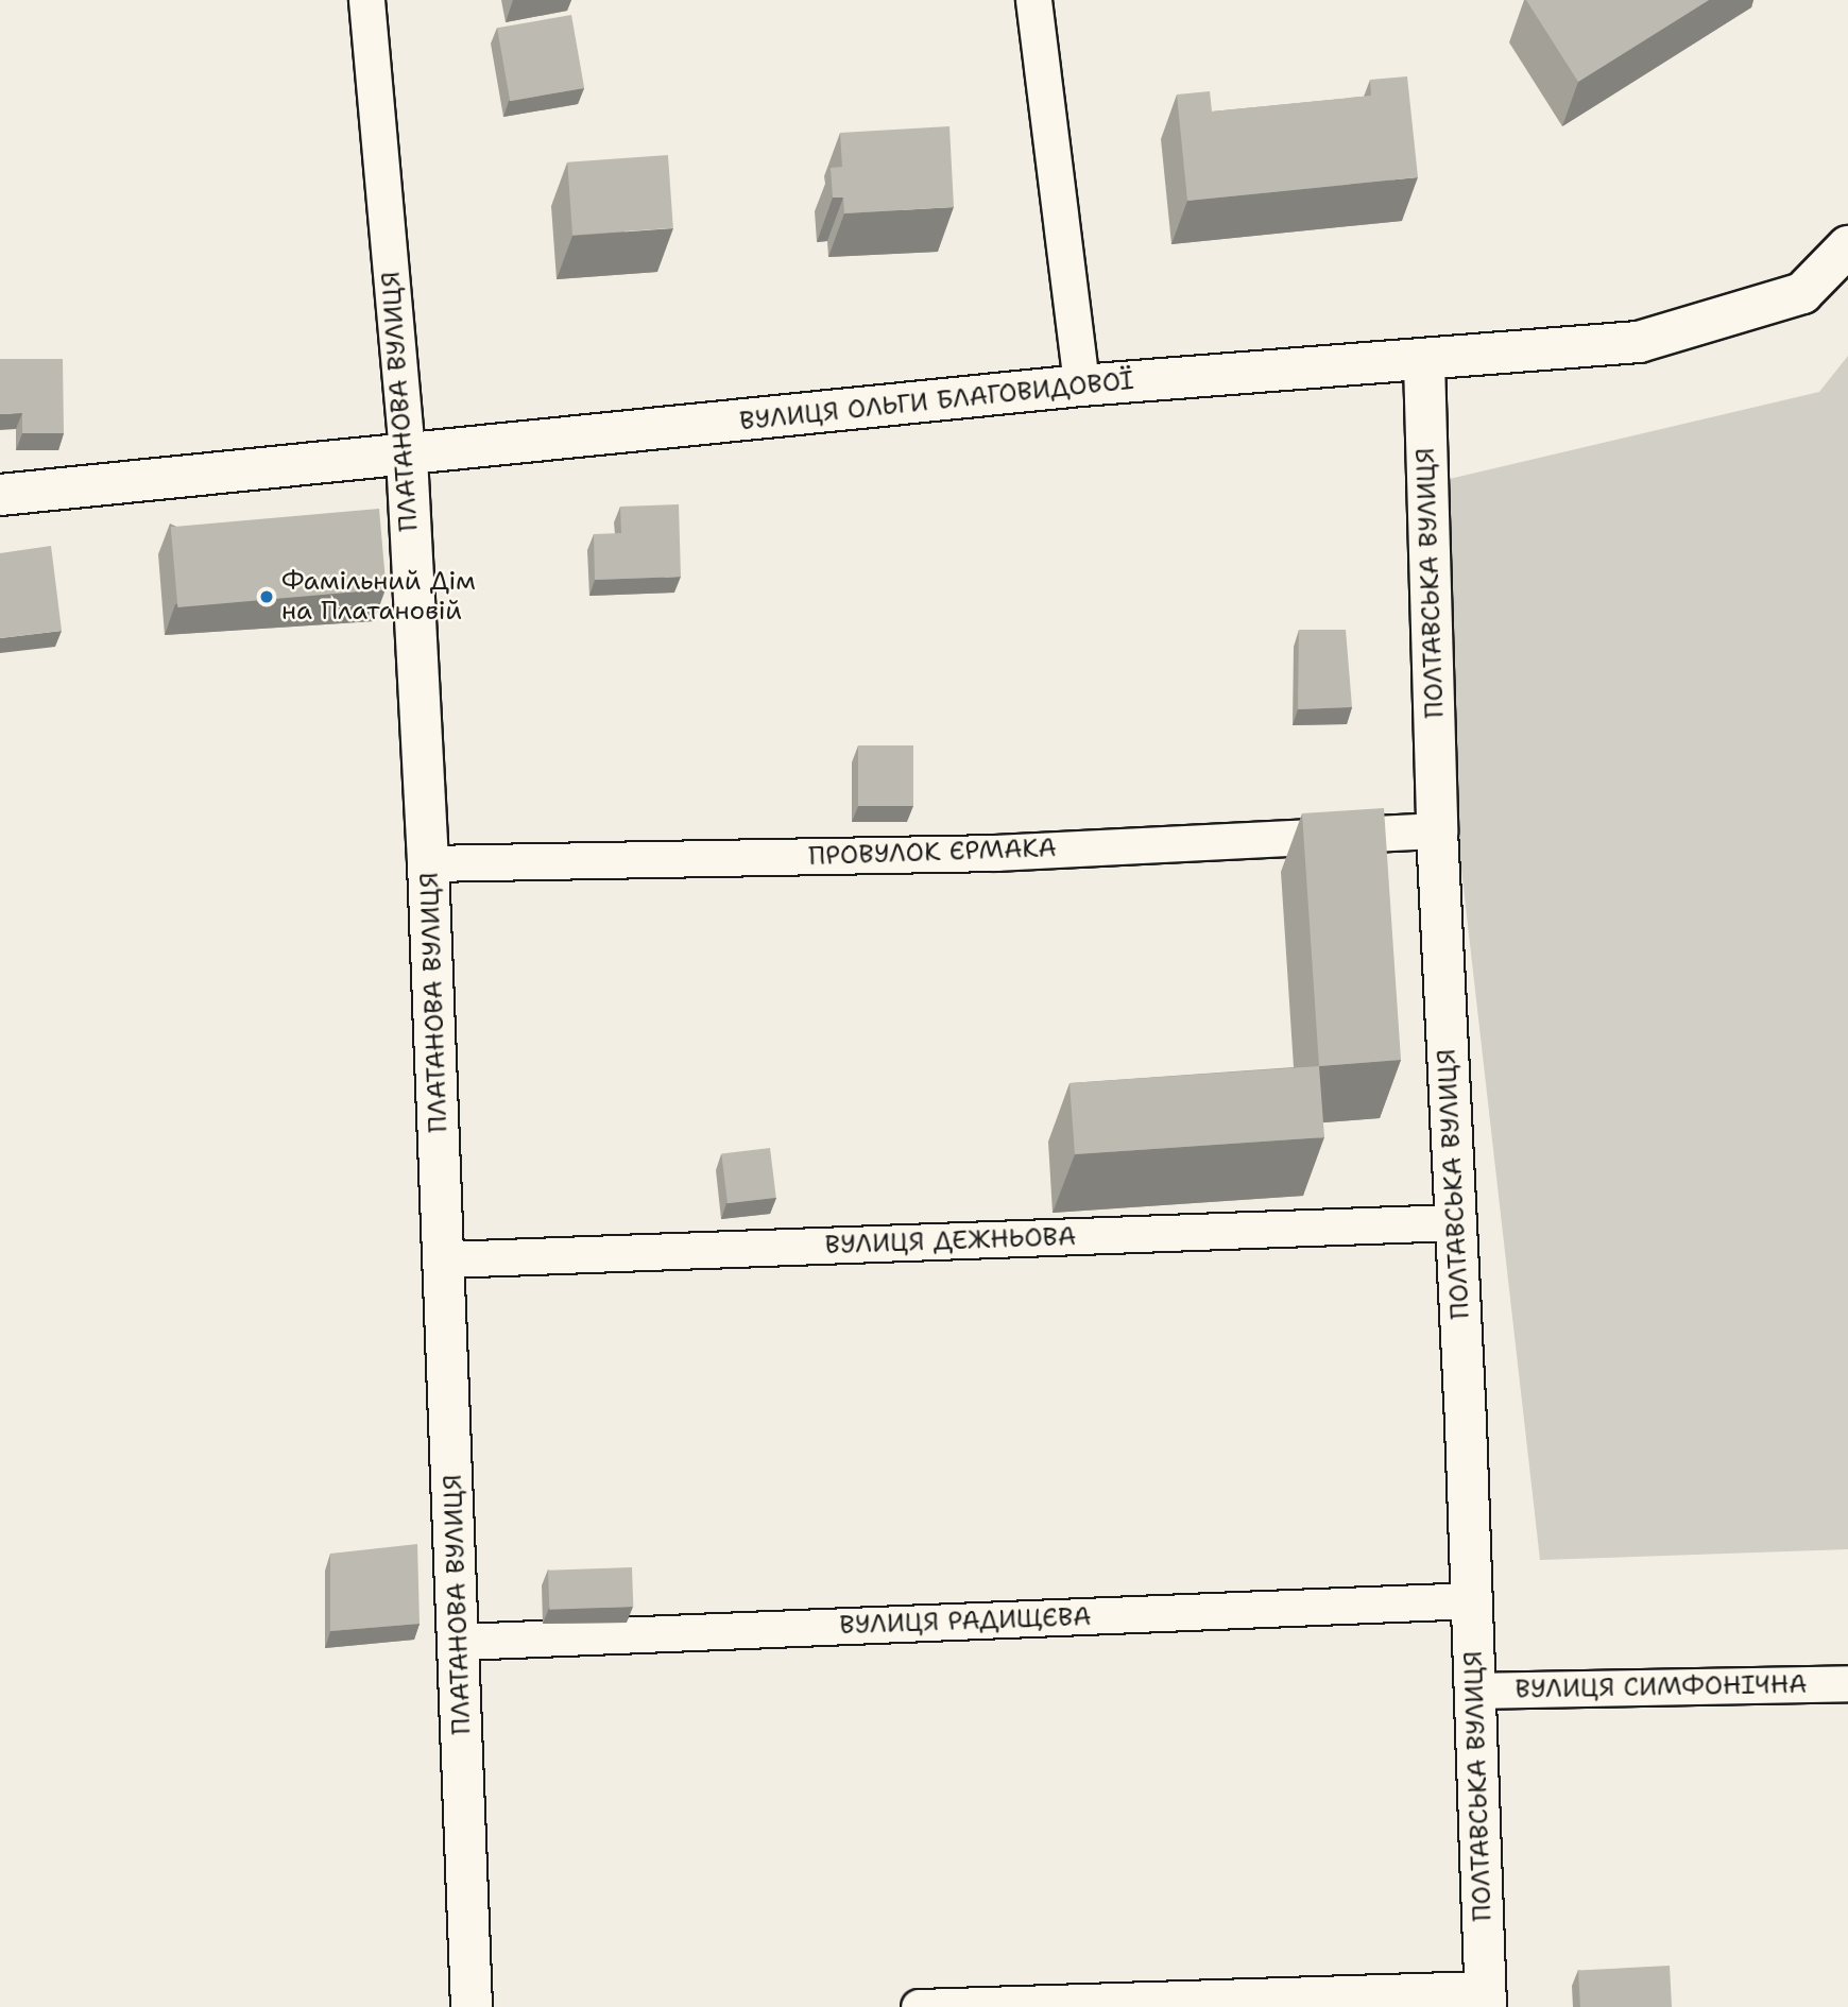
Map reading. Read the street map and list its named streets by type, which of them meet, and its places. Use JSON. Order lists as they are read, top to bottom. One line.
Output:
{"streets":{"street":["ПЛАТАНОВА ВУЛИЦЯ","ВУЛИЦЯ ОЛЬГИ БЛАГОВИДОВОЇ","ПОЛТАВСЬКА ВУЛИЦЯ","ПРОВУЛОК ЄРМАКА","ВУЛИЦЯ ДЕЖНЬОВА","ВУЛИЦЯ РАДИЩЄВА","ВУЛИЦЯ СИМФОНІЧНА"]},"crossings":[["ПЛАТАНОВА ВУЛИЦЯ","ВУЛИЦЯ ОЛЬГИ БЛАГОВИДОВОЇ"],["ПЛАТАНОВА ВУЛИЦЯ","ПРОВУЛОК ЄРМАКА"],["ПЛАТАНОВА ВУЛИЦЯ","ВУЛИЦЯ ДЕЖНЬОВА"],["ПЛАТАНОВА ВУЛИЦЯ","ВУЛИЦЯ РАДИЩЄВА"],["ВУЛИЦЯ ОЛЬГИ БЛАГОВИДОВОЇ","ПОЛТАВСЬКА ВУЛИЦЯ"],["ПОЛТАВСЬКА ВУЛИЦЯ","ПРОВУЛОК ЄРМАКА"],["ПОЛТАВСЬКА ВУЛИЦЯ","ВУЛИЦЯ ДЕЖНЬОВА"],["ПОЛТАВСЬКА ВУЛИЦЯ","ВУЛИЦЯ РАДИЩЄВА"],["ПОЛТАВСЬКА ВУЛИЦЯ","ВУЛИЦЯ СИМФОНІЧНА"]],"places":["Фамільний Дім на Платановій"]}
